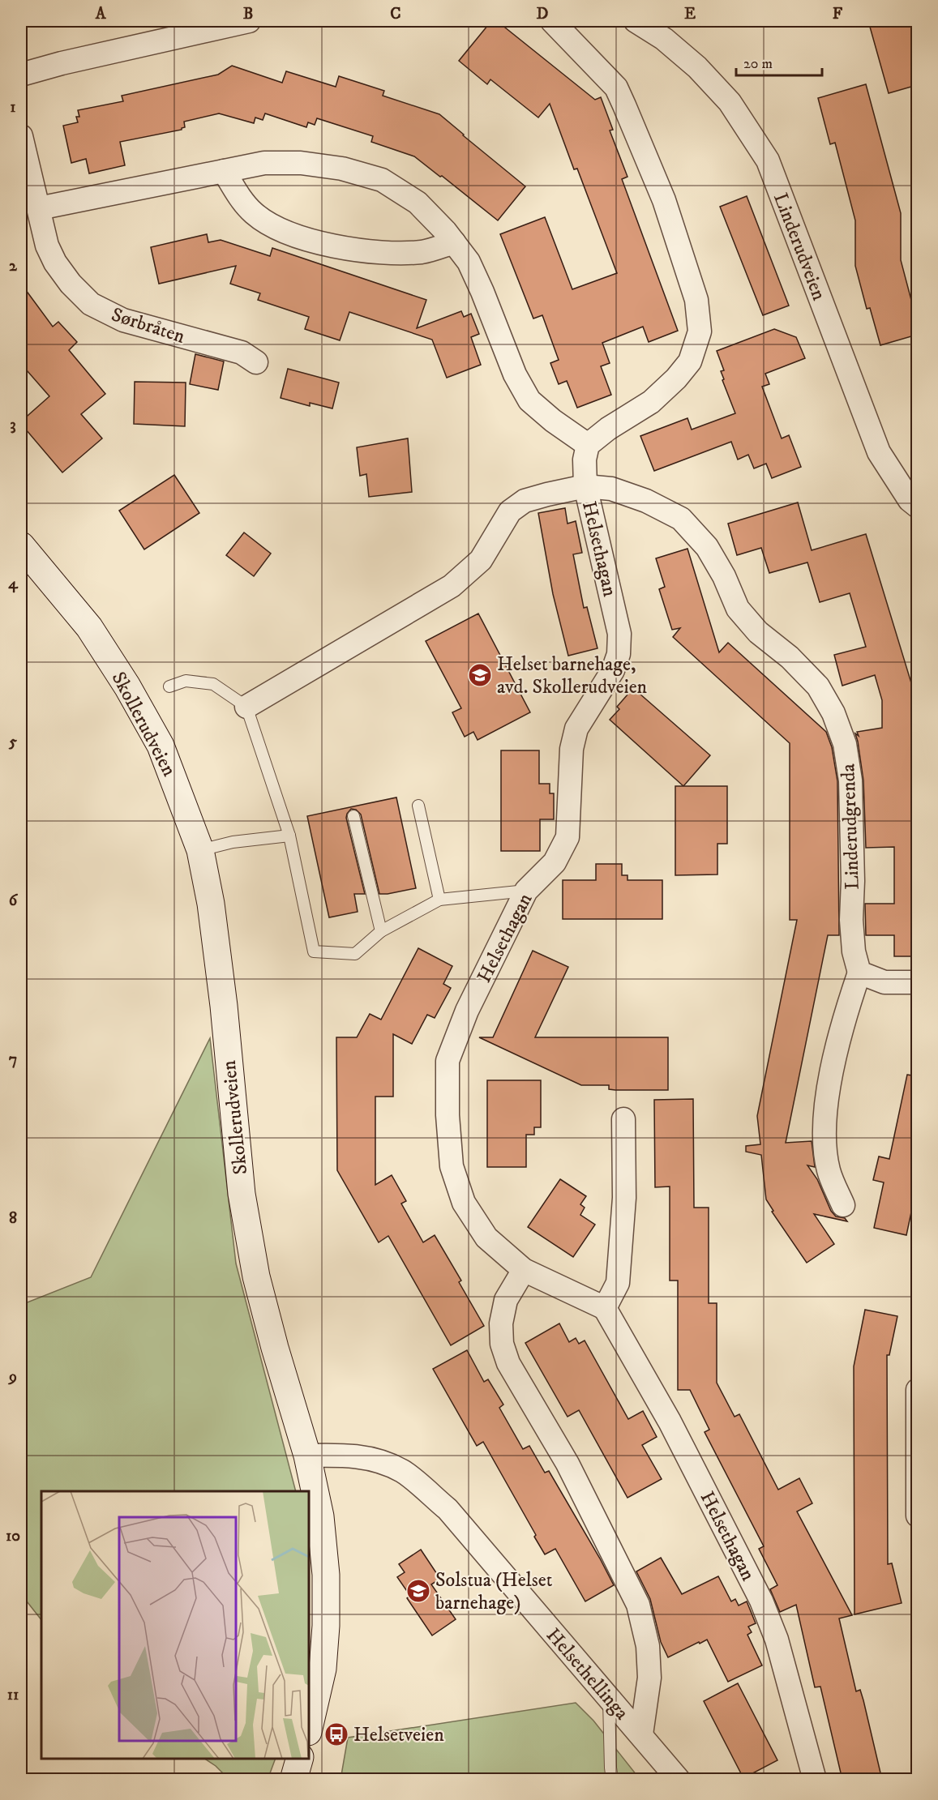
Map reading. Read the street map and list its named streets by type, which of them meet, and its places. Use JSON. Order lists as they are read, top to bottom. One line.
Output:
{"streets":{"street":["Linderudveien","Sørbråten","Helsethagan","Skollerudveien","Linderudgrenda","Helsethellinga"]},"crossings":[["Helsethagan","Linderudgrenda"],["Skollerudveien","Helsethellinga"]],"places":{"school or university":["Helset barnehage, avd. Skollerudveien","Solstua (Helset barnehage)"],"bus stop":["Helsetveien"]},"scale_bar":"20 m","grid":{"columns":["A","B","C","D","E","F"],"rows":["1","2","3","4","5","6","7","8","9","10","11"]}}
